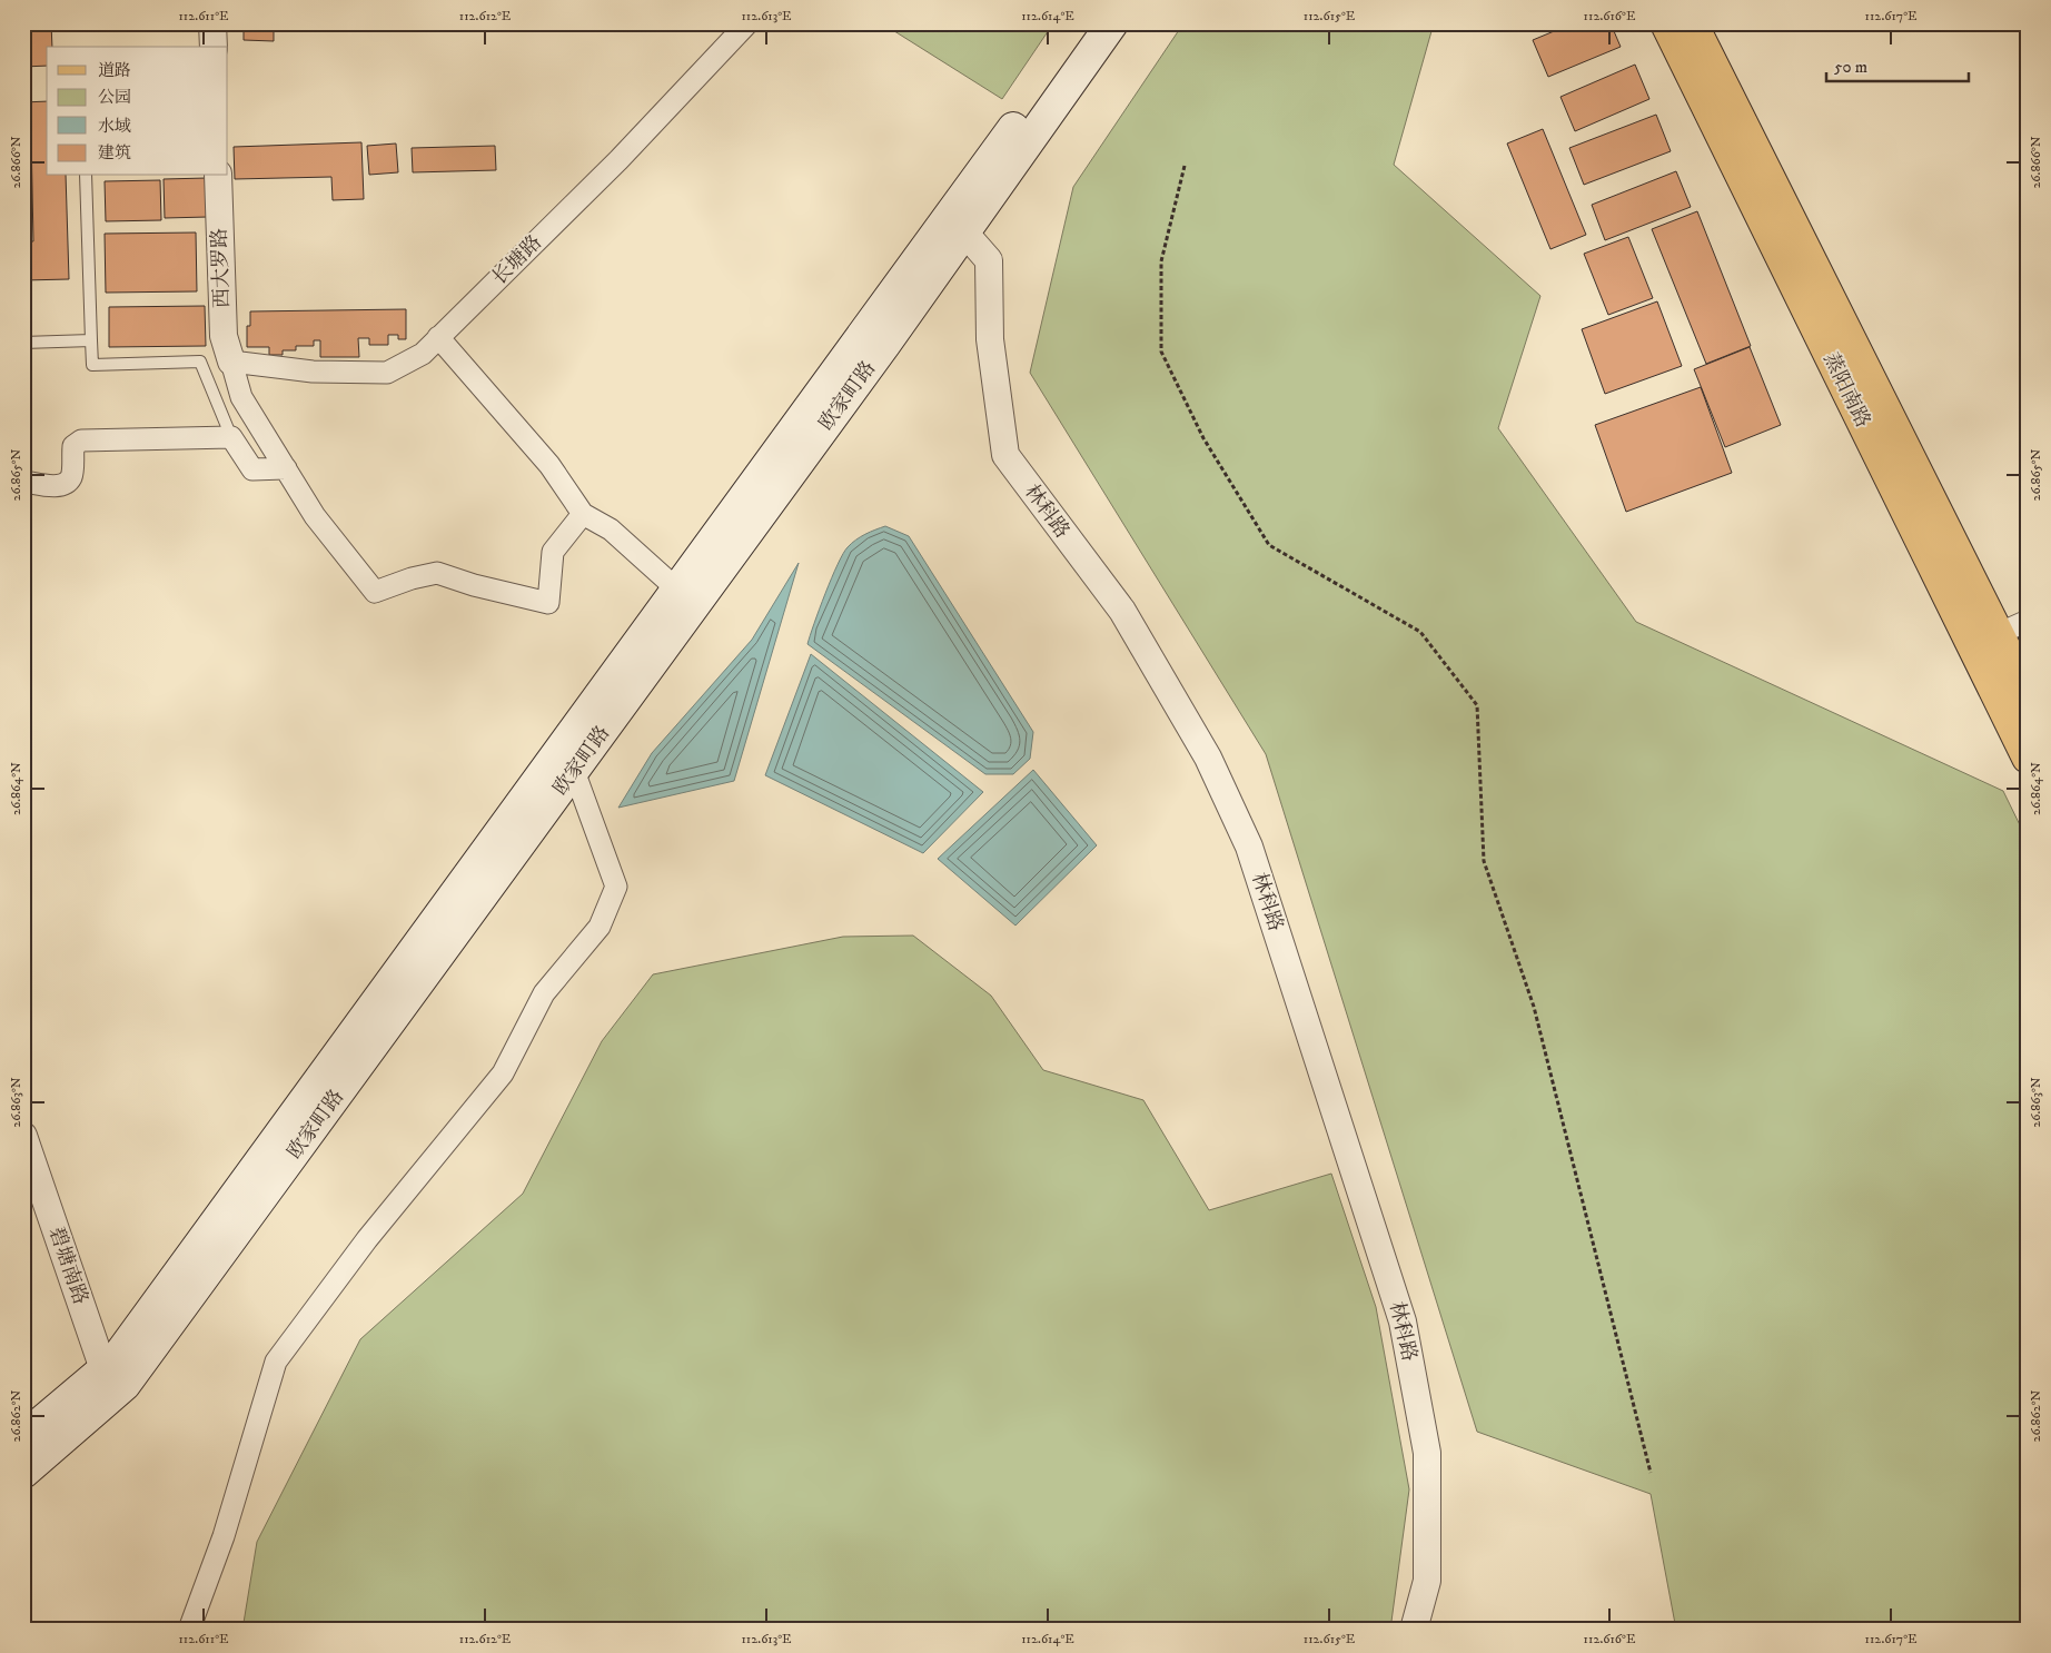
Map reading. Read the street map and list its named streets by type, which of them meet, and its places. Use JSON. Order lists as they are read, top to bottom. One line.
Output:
{"streets":{"main road":["蒸阳南路","欧家町路"],"street":["长塘路","西大罗路","林科路","碧塘南路"]},"crossings":[["长塘路","西大罗路"],["欧家町路","林科路"],["欧家町路","碧塘南路"]],"legend":["道路","公园","水域","建筑"],"scale_bar":"50 m","coordinates":["112.611°E","112.612°E","112.613°E","112.614°E","112.615°E","112.616°E","112.617°E","26.866°N","26.865°N","26.864°N","26.863°N","26.862°N"]}
